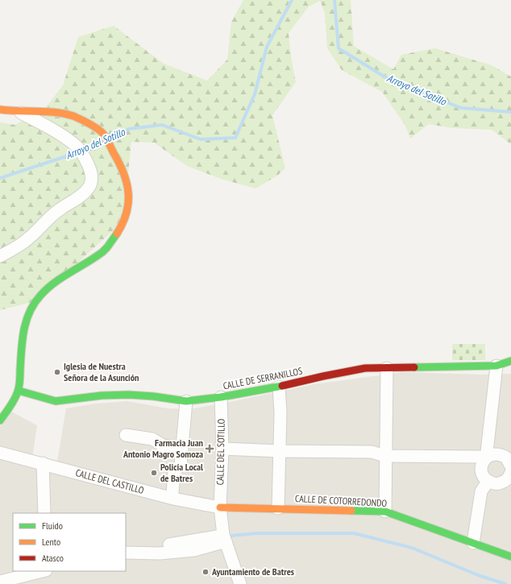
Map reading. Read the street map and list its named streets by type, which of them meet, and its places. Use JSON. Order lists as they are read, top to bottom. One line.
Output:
{"streets":{"street":["CALLE DE SERRANILLOS","CALLE DEL SOTILLO","CALLE DEL CASTILLO","CALLE DE COTORREDONDO"]},"crossings":[["CALLE DE SERRANILLOS","CALLE DEL SOTILLO"],["CALLE DEL SOTILLO","CALLE DEL CASTILLO"],["CALLE DEL SOTILLO","CALLE DE COTORREDONDO"],["CALLE DEL CASTILLO","CALLE DE COTORREDONDO"]],"water":["Arroyo del Sotillo"],"places":{"other":["Iglesia de Nuestra Señora de la Asunción","Policía Local de Batres","Ayuntamiento de Batres"],"health":["Farmacia Juan Antonio Magro Somoza"]},"legend":["Fluido","Lento","Atasco"]}
